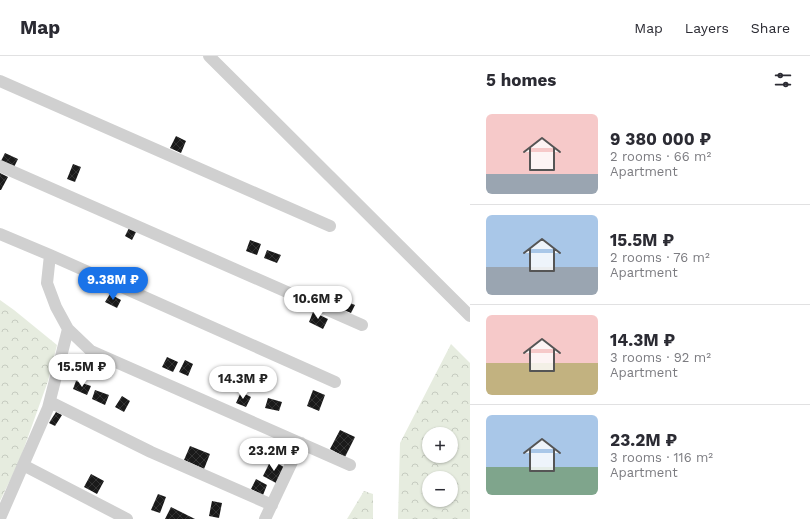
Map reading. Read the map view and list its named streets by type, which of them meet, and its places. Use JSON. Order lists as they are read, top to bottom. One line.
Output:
{"page":{"header":"Map","nav":["Map","Layers","Share"],"heading":"5 homes","list":[{"name":"9 380 000 ₽","note":"2 rooms · 66 m² · Apartment"},{"name":"15.5M ₽","note":"2 rooms · 76 m² · Apartment"},{"name":"14.3M ₽","note":"3 rooms · 92 m² · Apartment"},{"name":"23.2M ₽","note":"3 rooms · 116 m² · Apartment"}],"price":["9.38M ₽","10.6M ₽","15.5M ₽","14.3M ₽","23.2M ₽"],"map_buttons":["+","−"]}}
